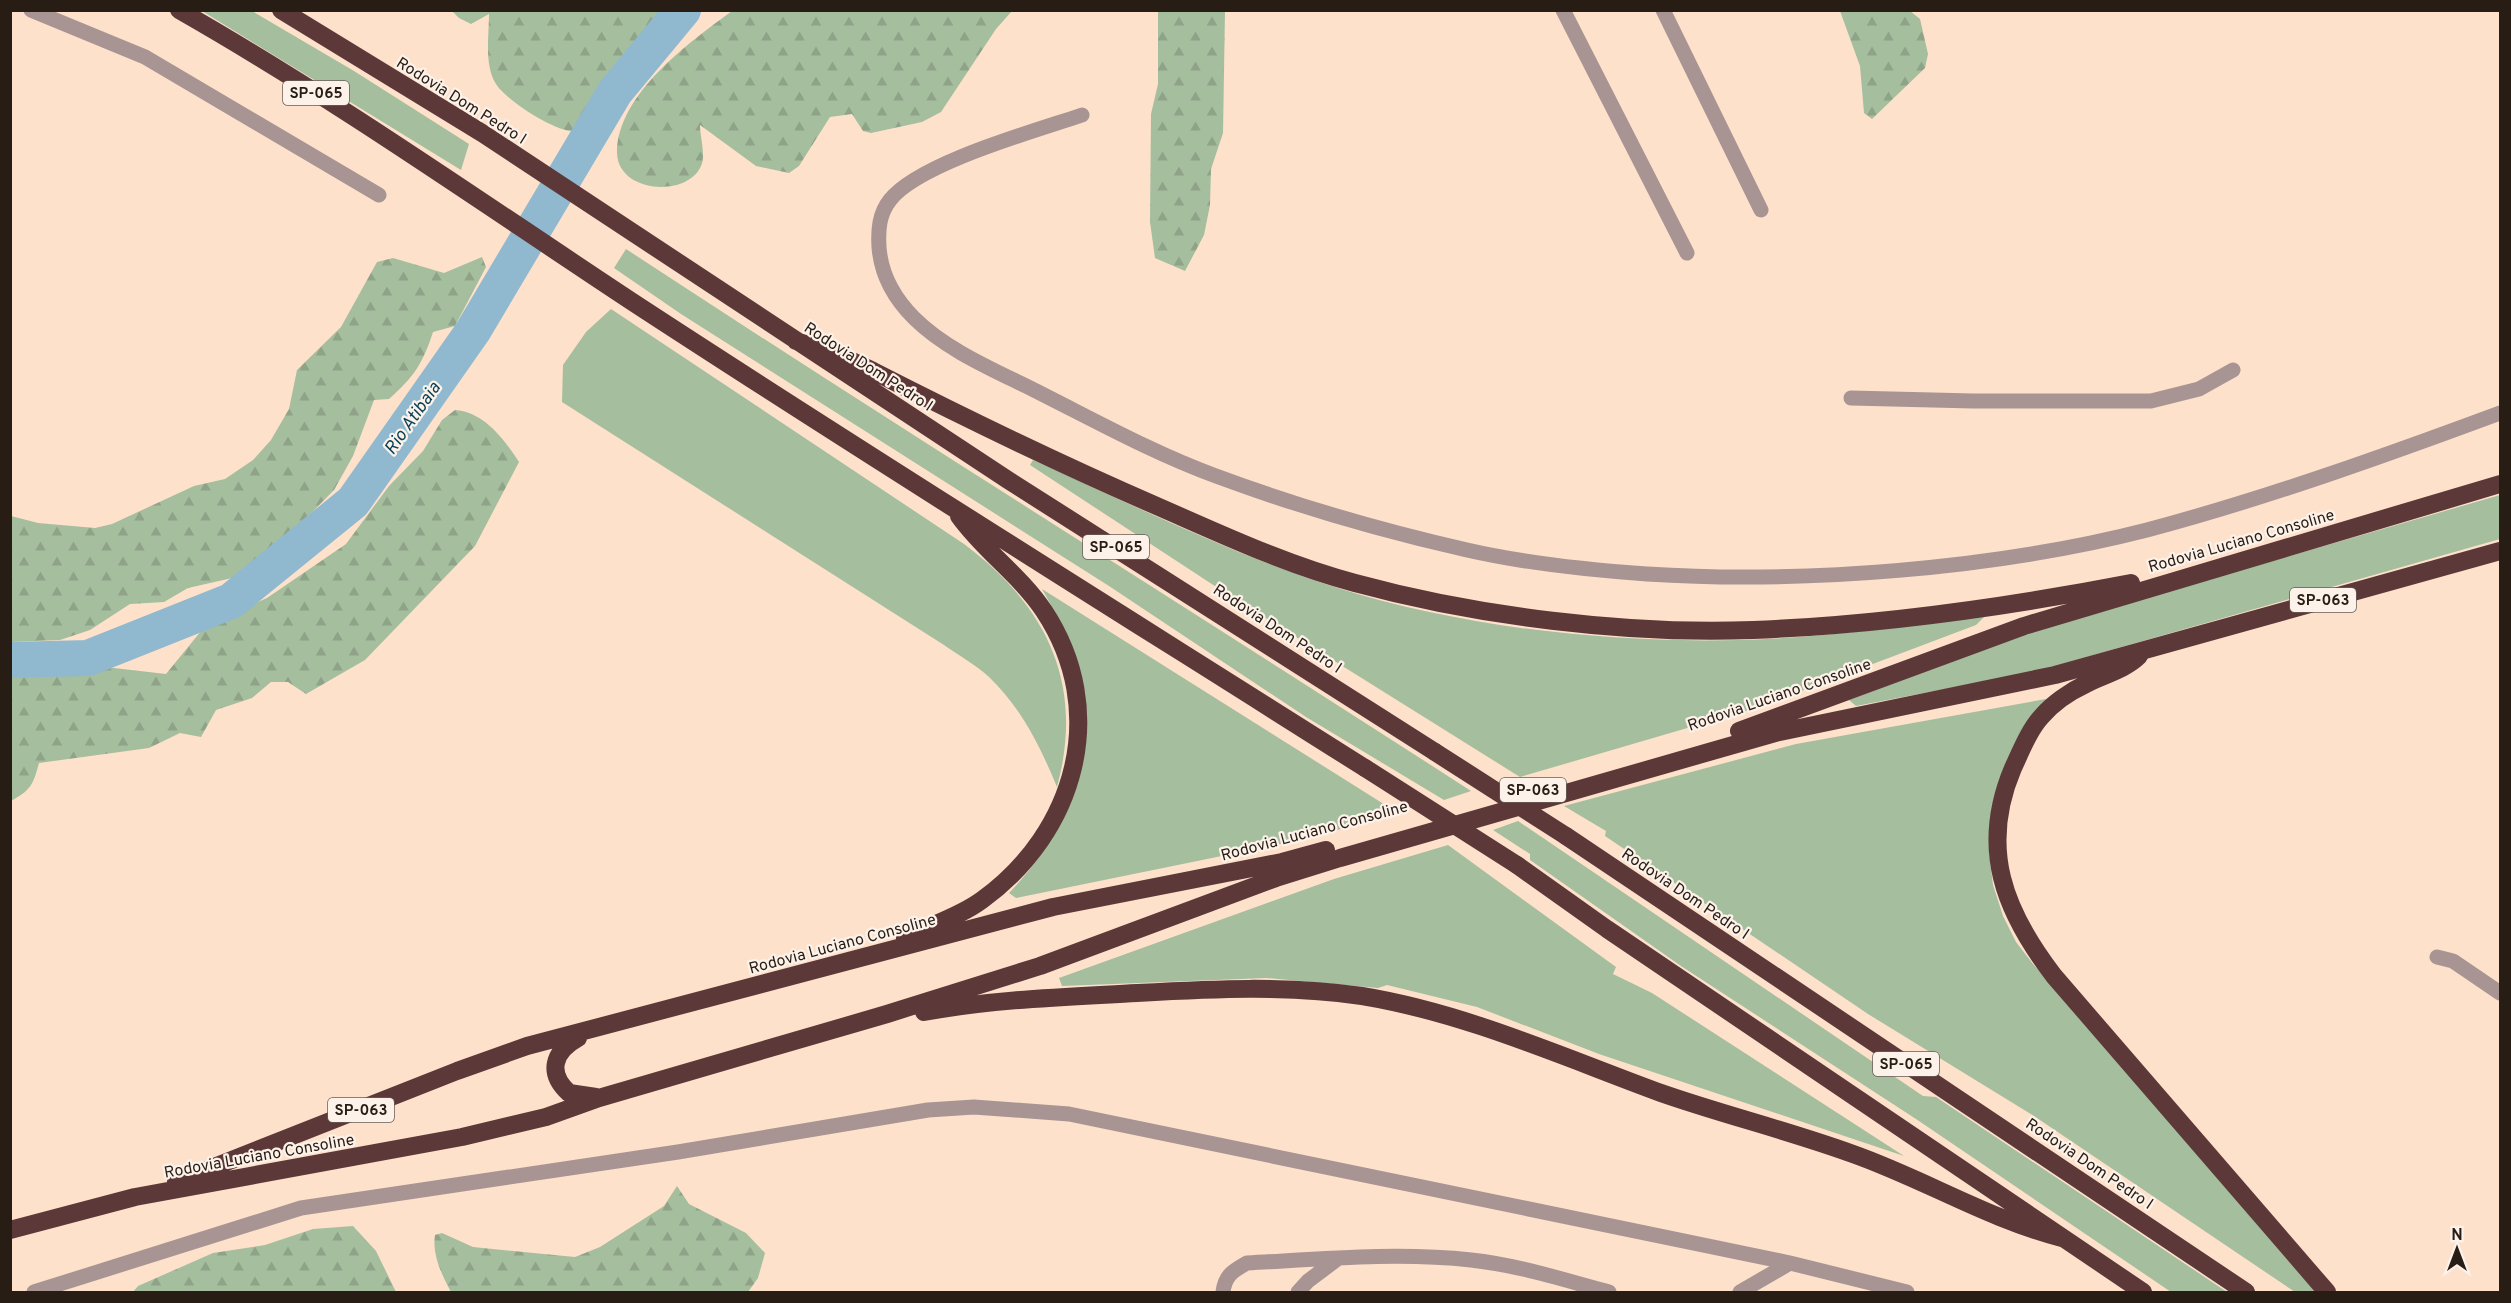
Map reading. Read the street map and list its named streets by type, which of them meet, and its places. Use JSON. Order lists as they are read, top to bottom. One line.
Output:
{"streets":{"highway":["SP-065","Rodovia Dom Pedro I","Rodovia Luciano Consoline","SP-063"]},"water":["Rio Atibaia"],"north":"top"}
